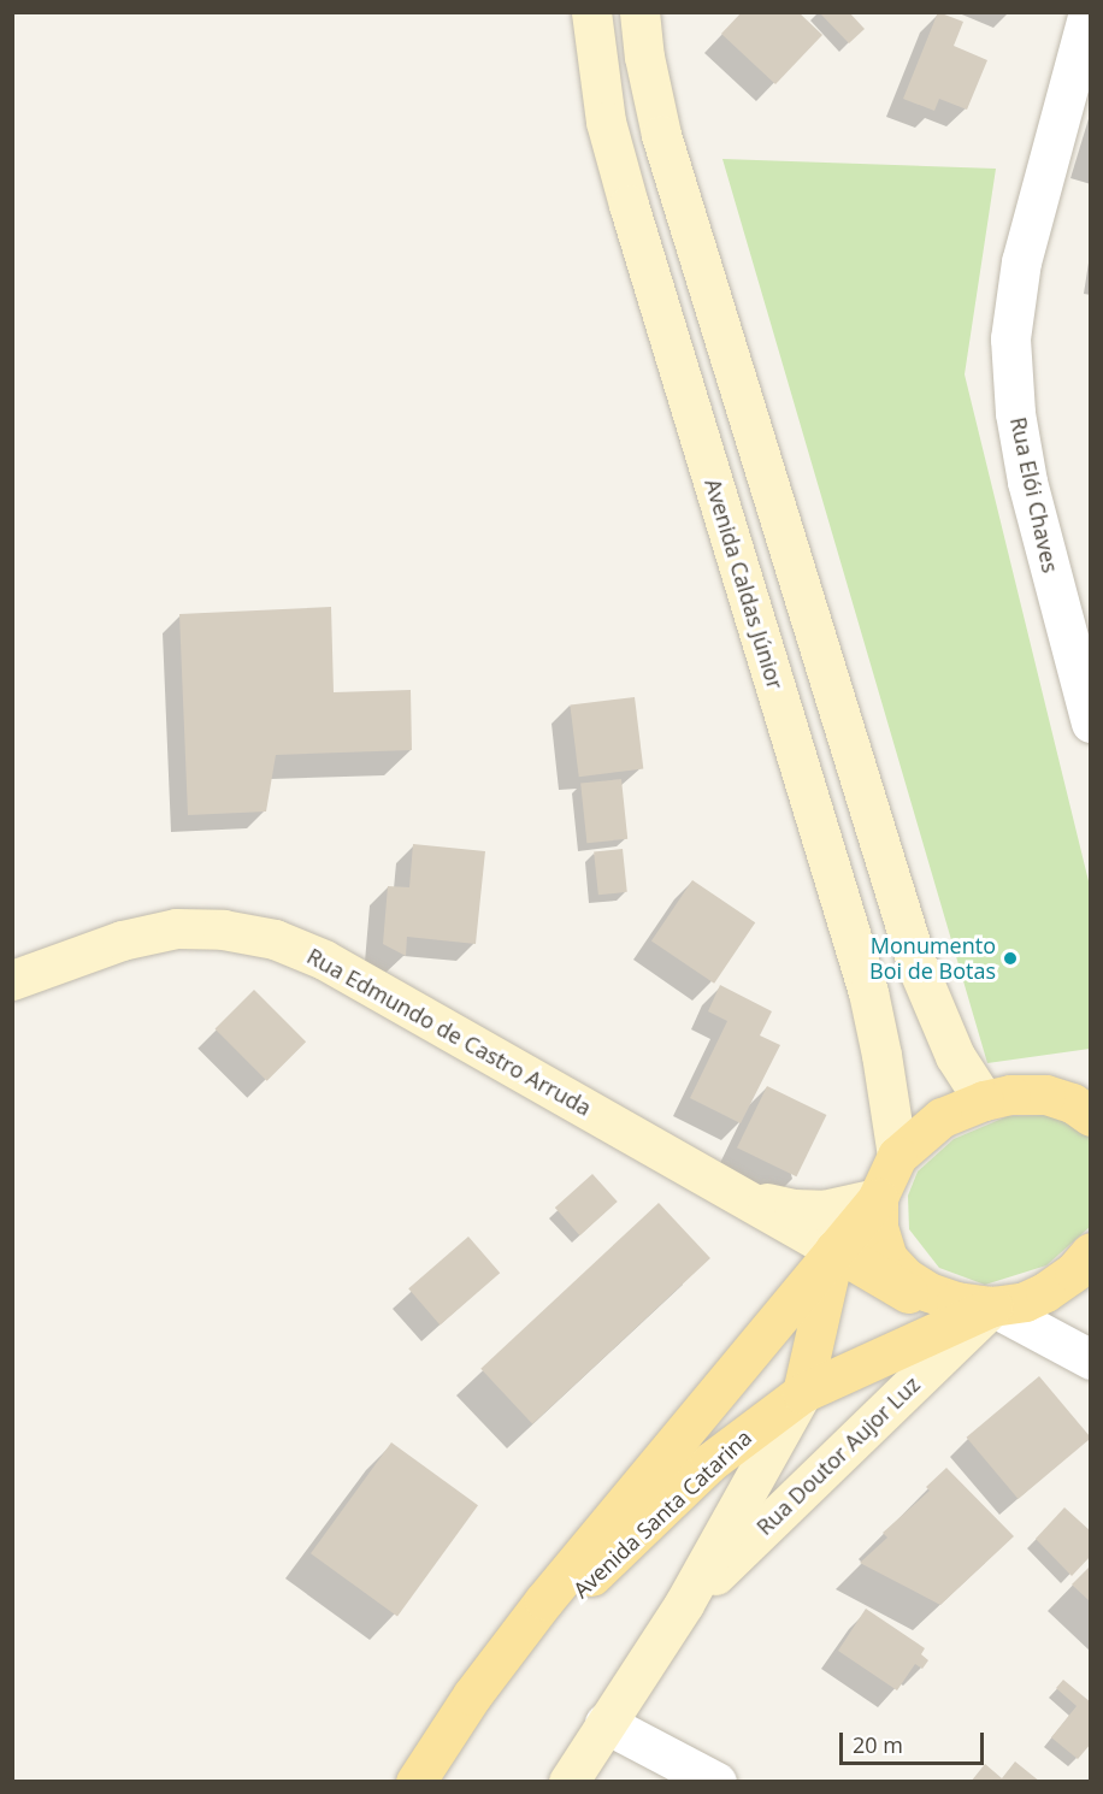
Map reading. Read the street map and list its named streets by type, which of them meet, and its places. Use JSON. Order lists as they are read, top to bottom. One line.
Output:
{"streets":{"main road":["Avenida Caldas Júnior","Rua Edmundo de Castro Arruda","Rua Doutor Aujor Luz","Avenida Santa Catarina"],"street":["Rua Elói Chaves"]},"crossings":[["Rua Edmundo de Castro Arruda","Avenida Santa Catarina"],["Rua Doutor Aujor Luz","Avenida Santa Catarina"]],"places":["Monumento Boi de Botas"],"scale_bar":"20 m"}
